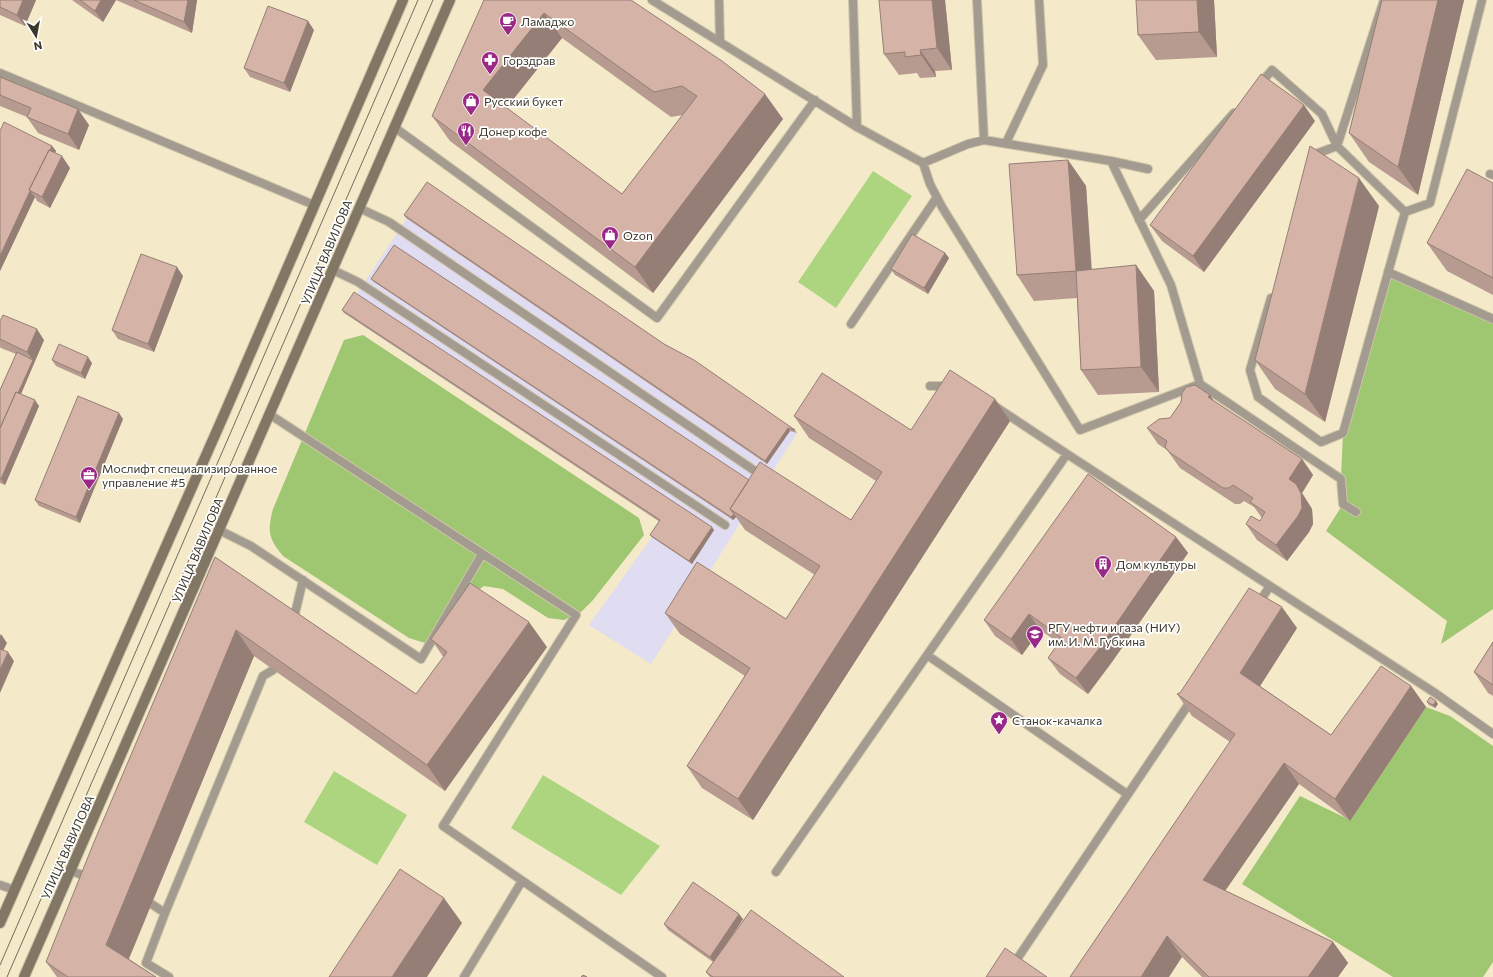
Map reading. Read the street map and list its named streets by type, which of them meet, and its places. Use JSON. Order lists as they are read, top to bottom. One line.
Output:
{"streets":{"main road":["УЛИЦА ВАВИЛОВА"]},"places":{"cafe":["Ламаджо"],"pharmacy":["Горздрав"],"shop":["Русский букет","Ozon"],"restaurant":["Донер кофе"],"office":["Мослифт специализированное управление #5"],"building":["Дом культуры"],"school or university":["РГУ нефти и газа (НИУ) им. И. М. Губкина"],"place":["Cтанок-качалка"]},"north":"bottom"}
